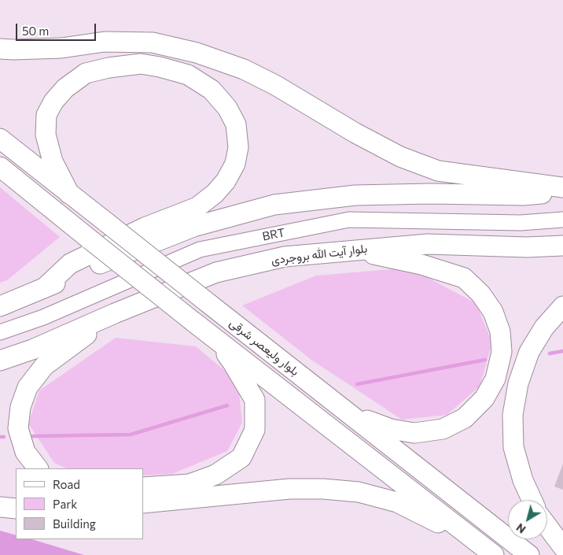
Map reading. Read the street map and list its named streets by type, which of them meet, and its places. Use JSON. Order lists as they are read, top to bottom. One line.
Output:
{"streets":{"main road":["بلوار آیت الله بروجردی","بلوار ولیعصر شرقی"],"lane":["BRT"]},"legend":["Road","Park","Building"],"scale_bar":"50 m","north":"bottom left"}
